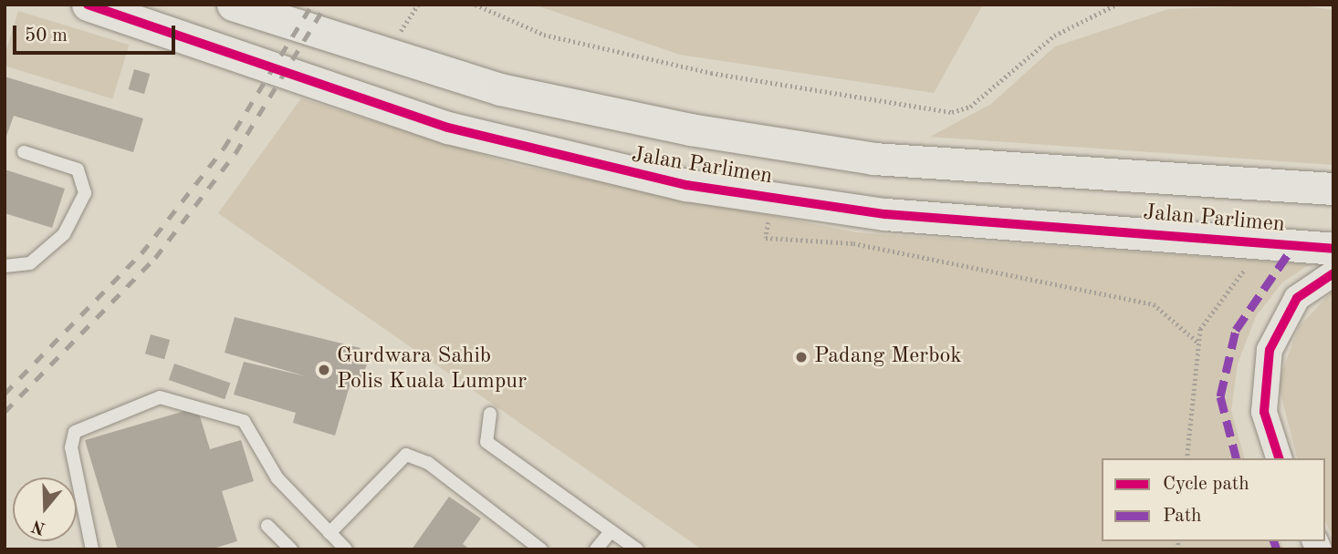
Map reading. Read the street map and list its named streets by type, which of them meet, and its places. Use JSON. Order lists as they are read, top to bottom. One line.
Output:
{"streets":{"street":["Jalan Parlimen"]},"places":["Padang Merbok","Gurdwara Sahib Polis Kuala Lumpur"],"legend":["Cycle path","Path"],"scale_bar":"50 m","north":"bottom"}
